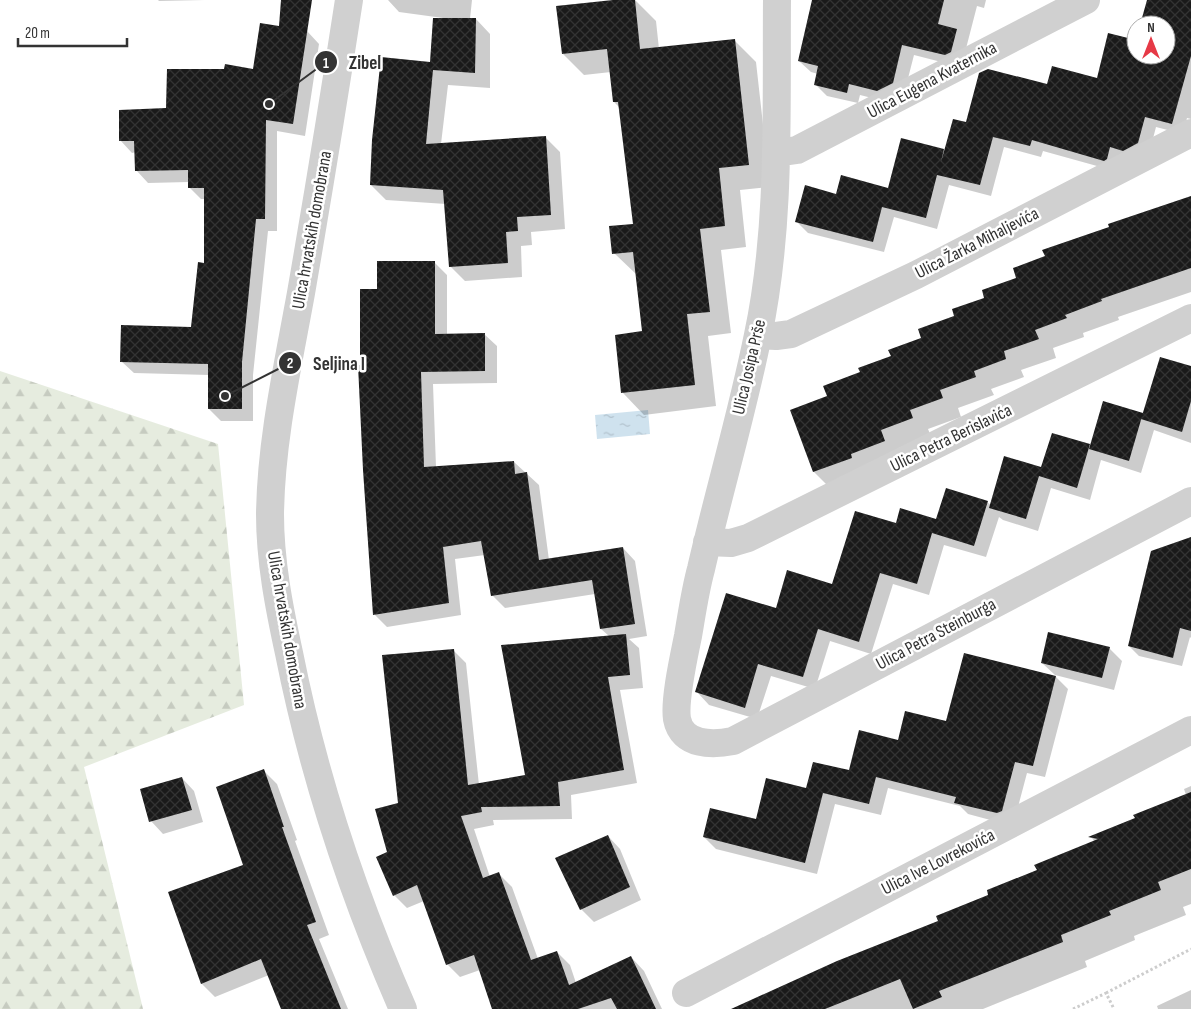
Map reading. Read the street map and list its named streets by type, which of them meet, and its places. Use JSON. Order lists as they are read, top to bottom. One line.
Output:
{"streets":{"street":["Ulica Eugena Kvaternika","Ulica hrvatskih domobrana","Ulica Žarka Mihaljevića","Ulica Josipa Prše","Ulica Petra Berislavića","Ulica Petra Steinburga","Ulica Ive Lovrekovića"]},"crossings":[["Ulica Eugena Kvaternika","Ulica Josipa Prše"],["Ulica Žarka Mihaljevića","Ulica Josipa Prše"],["Ulica Josipa Prše","Ulica Petra Berislavića"],["Ulica Josipa Prše","Ulica Petra Steinburga"]],"places":["Zibel","Seljina I"],"scale_bar":"20 m","north":"top"}
